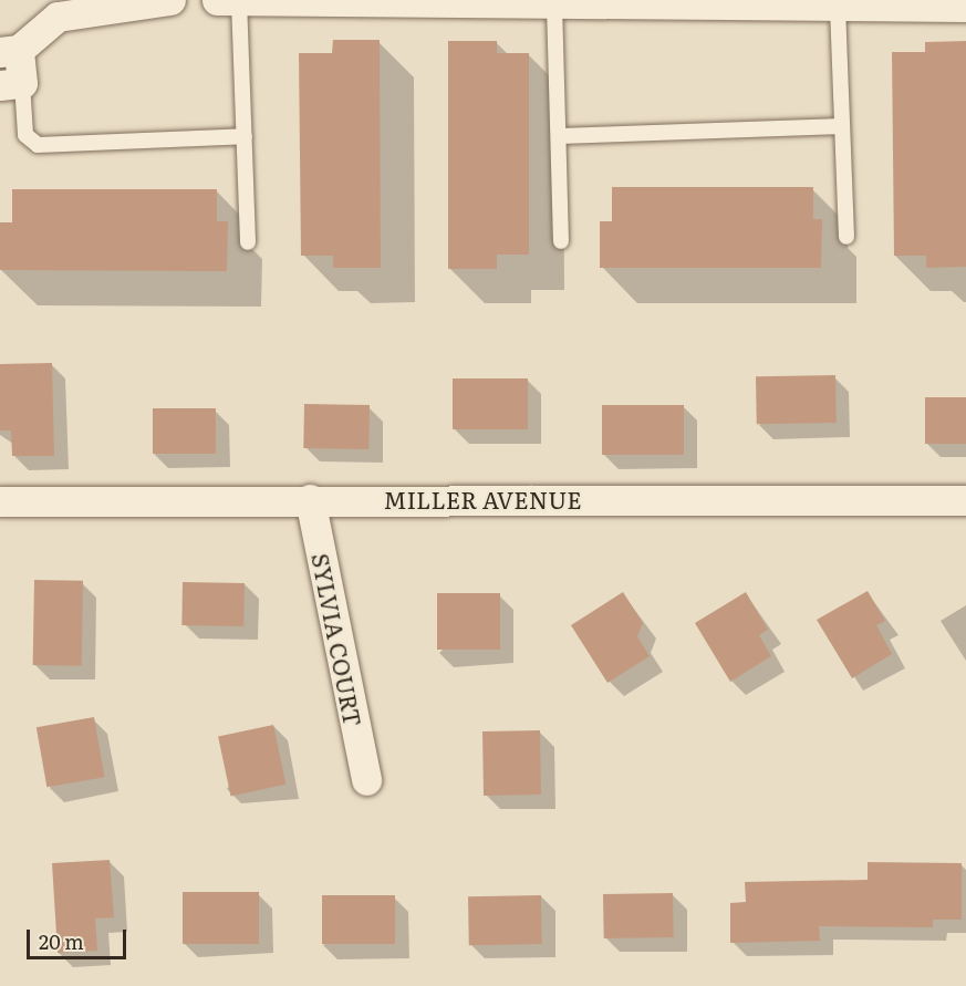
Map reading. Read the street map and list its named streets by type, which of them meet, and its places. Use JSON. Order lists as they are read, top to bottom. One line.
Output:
{"streets":{"street":["MILLER AVENUE","SYLVIA COURT"]},"crossings":[["MILLER AVENUE","SYLVIA COURT"]],"scale_bar":"20 m"}
